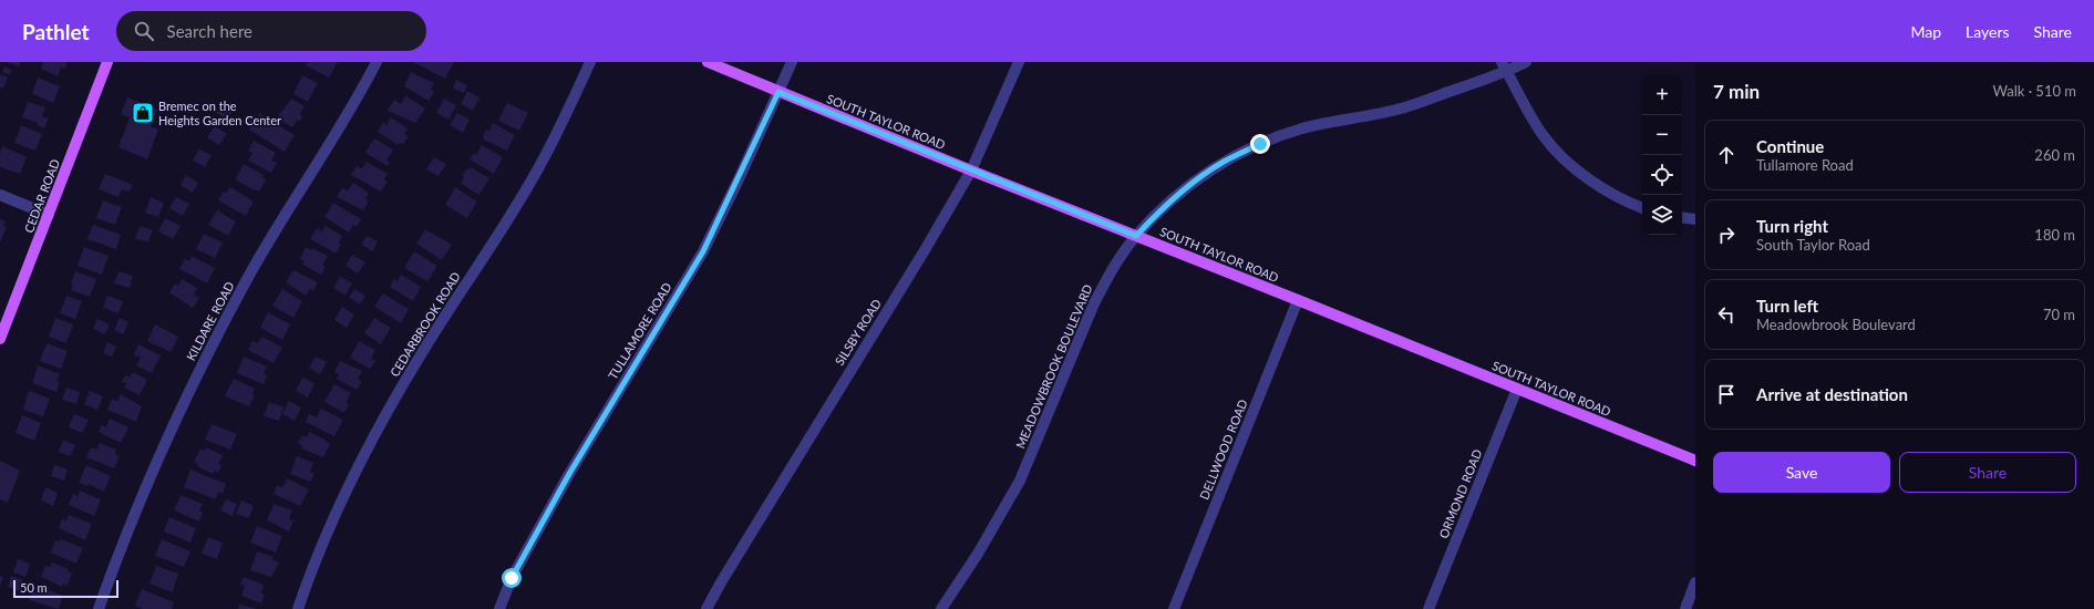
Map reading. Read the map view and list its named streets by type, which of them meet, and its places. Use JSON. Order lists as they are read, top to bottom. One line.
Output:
{"streets":{"main road":["SOUTH TAYLOR ROAD","CEDAR ROAD"],"street":["KILDARE ROAD","CEDARBROOK ROAD","TULLAMORE ROAD","SILSBY ROAD","MEADOWBROOK BOULEVARD","DELLWOOD ROAD","ORMOND ROAD"]},"crossings":[["SOUTH TAYLOR ROAD","TULLAMORE ROAD"],["SOUTH TAYLOR ROAD","SILSBY ROAD"],["SOUTH TAYLOR ROAD","MEADOWBROOK BOULEVARD"],["SOUTH TAYLOR ROAD","DELLWOOD ROAD"],["SOUTH TAYLOR ROAD","ORMOND ROAD"]],"places":{"shop":["Bremec on the Heights Garden Center"]},"scale_bar":"50 m","page":{"header":"Pathlet","search":"Search here","nav":["Map","Layers","Share"],"heading":["7 min","Walk · 510 m"],"map_buttons":["+","−"],"list":[["Continue","Tullamore Road","260 m"],["Turn right","South Taylor Road","180 m"],["Turn left","Meadowbrook Boulevard","70 m"],"Arrive at destination"],"buttons":["Save","Share"],"scale":"50 m"}}
